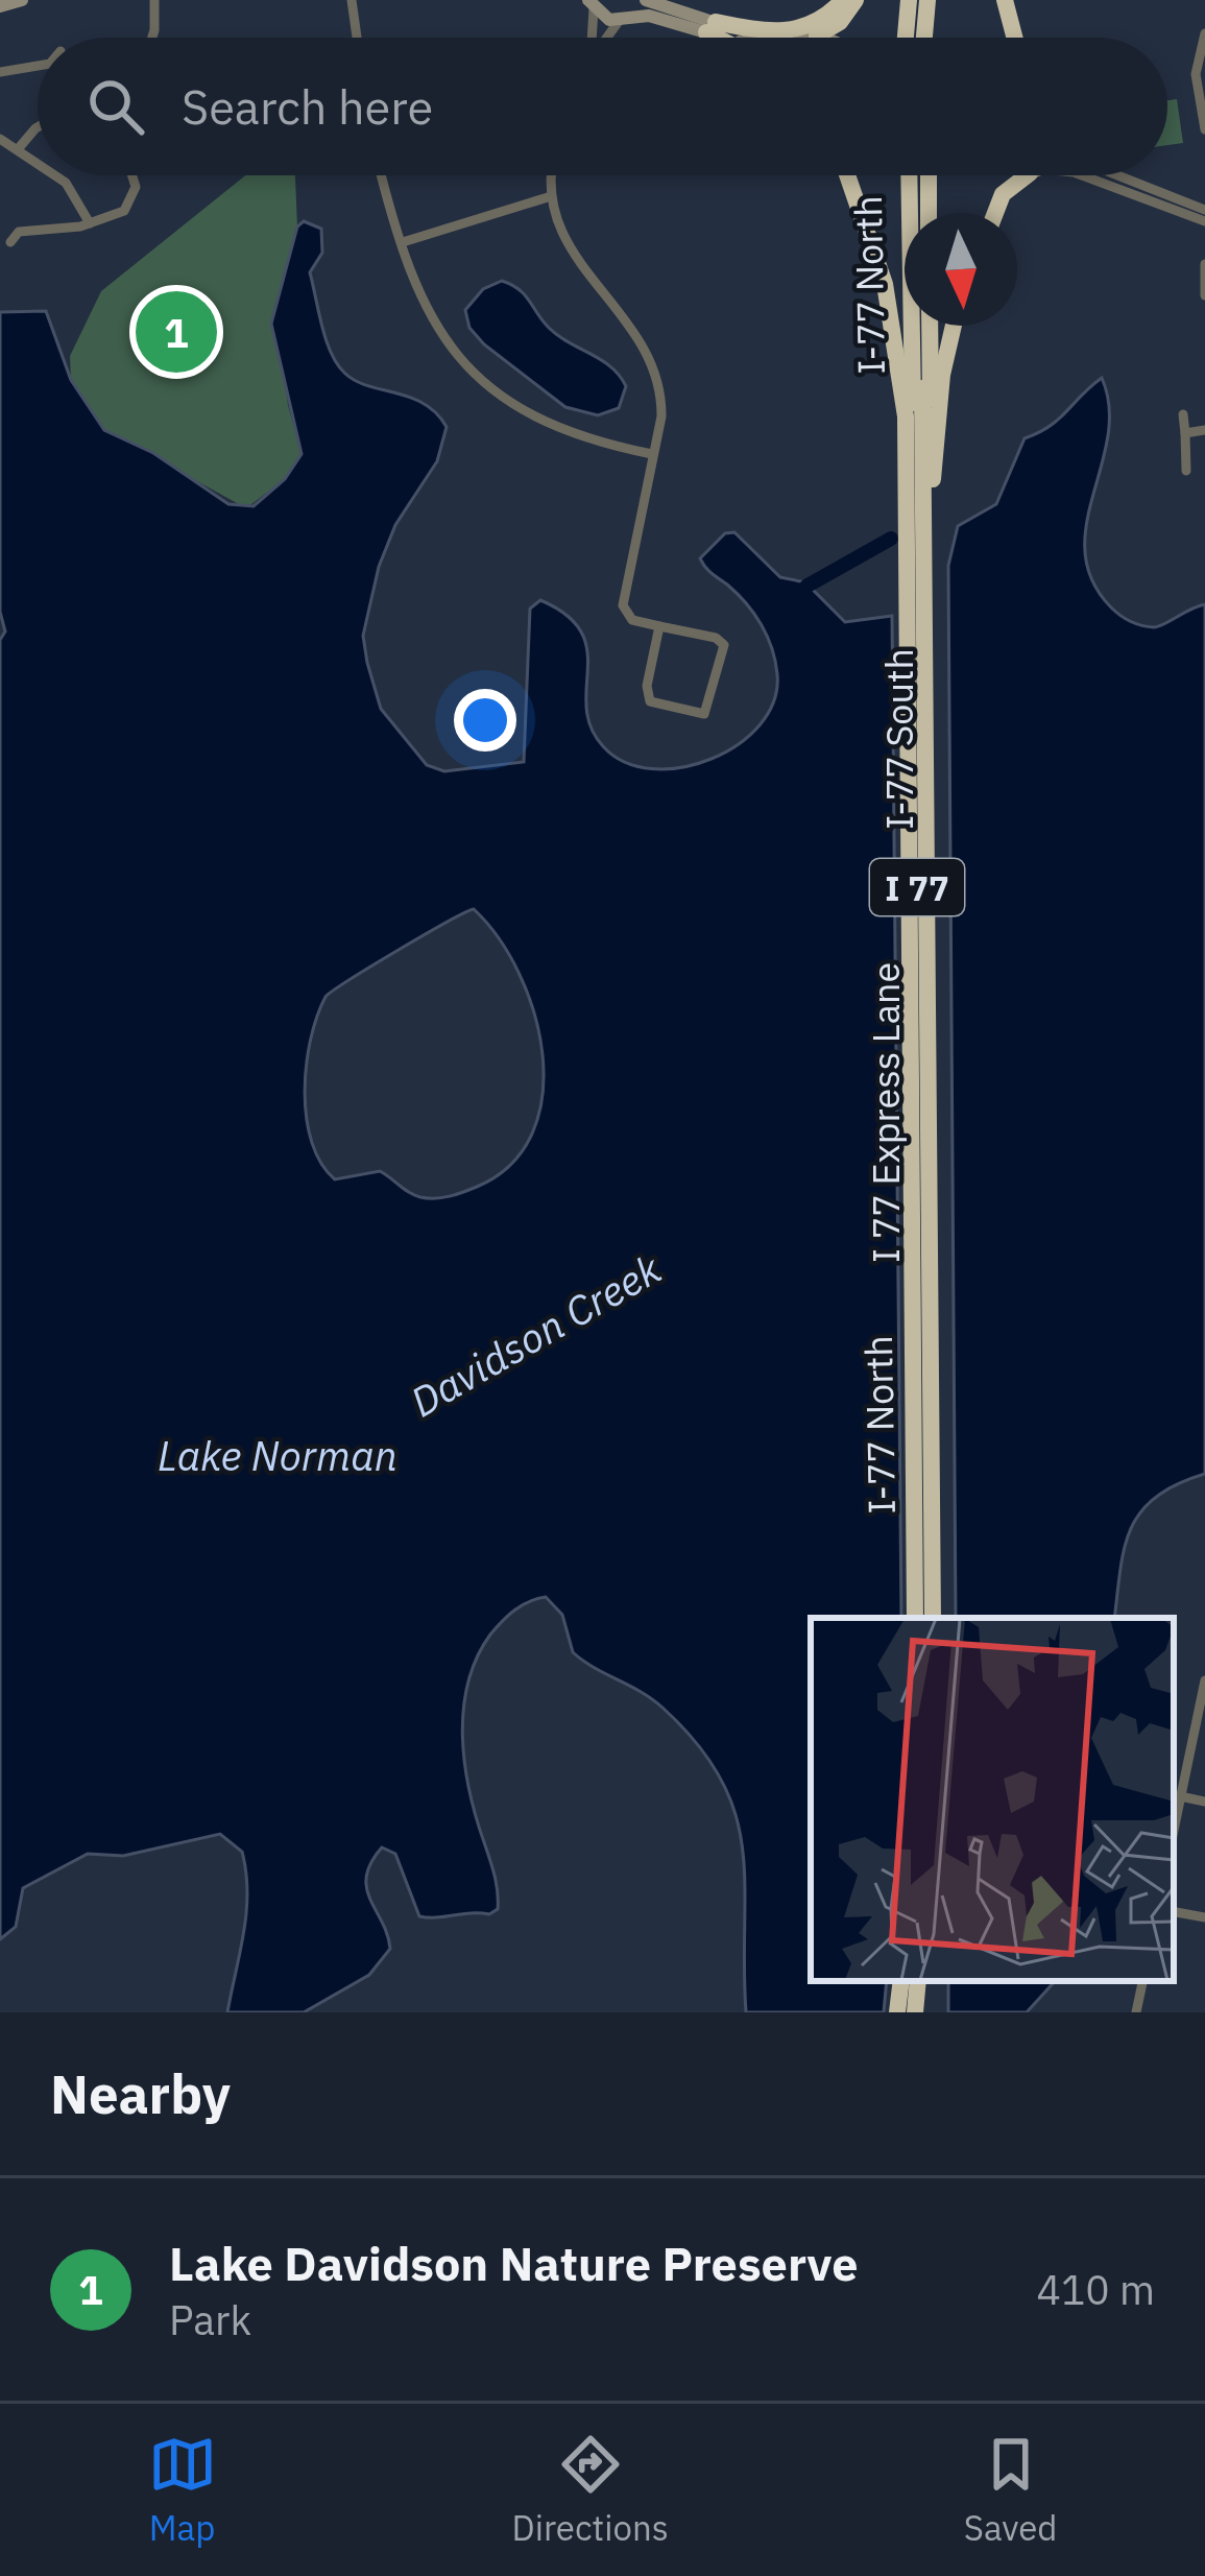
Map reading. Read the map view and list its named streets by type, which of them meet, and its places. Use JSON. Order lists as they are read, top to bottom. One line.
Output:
{"streets":{"highway":["I-77 North","I-77 South","I 77","I 77 Express Lane"]},"water":["Davidson Creek","Lake Norman"],"north":"bottom","page":{"search":"Search here","pins":"1","heading":"Nearby","list":[{"mark":"1","name":"Lake Davidson Nature Preserve","note":"Park","value":"410 m"}],"nav":["Map","Directions","Saved"]}}
